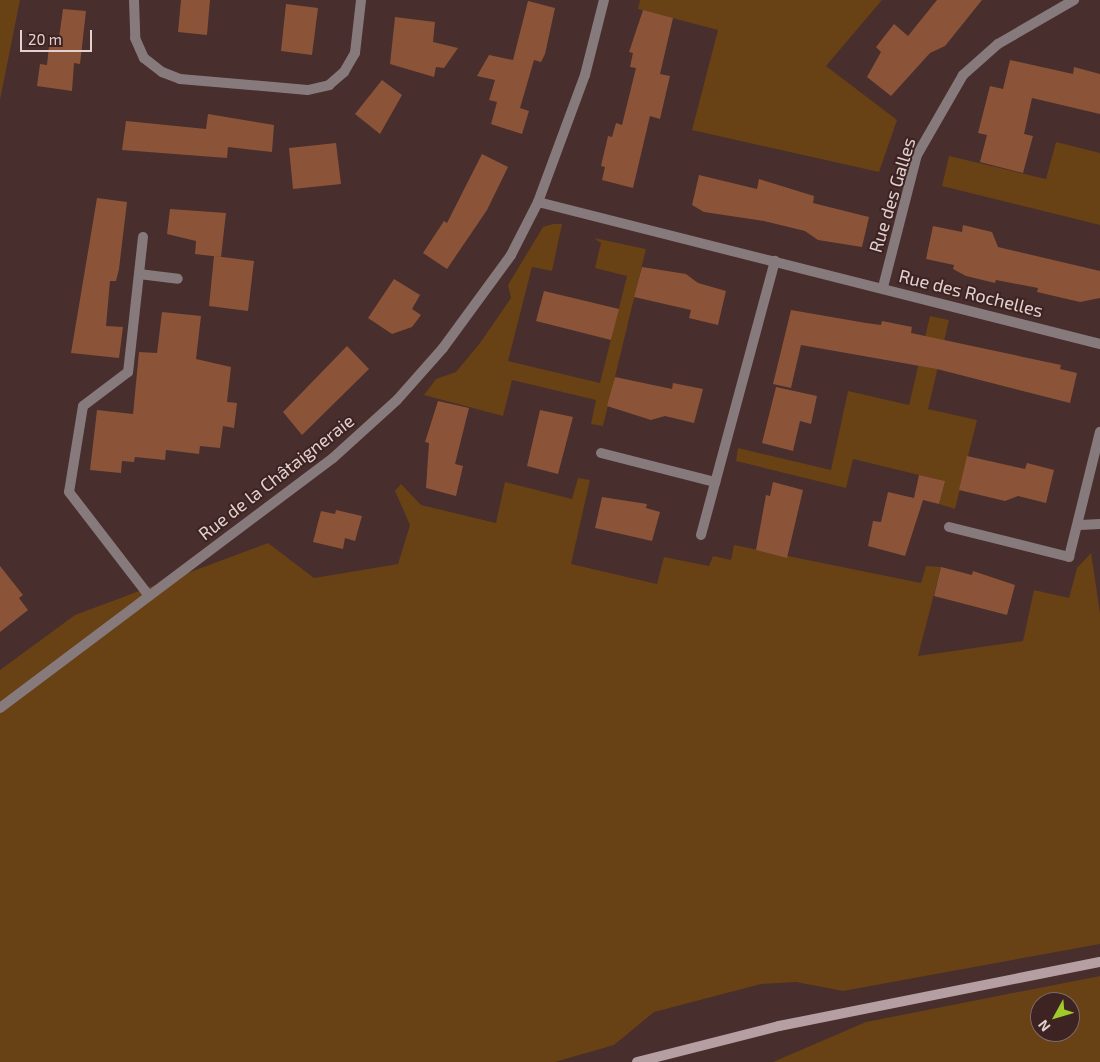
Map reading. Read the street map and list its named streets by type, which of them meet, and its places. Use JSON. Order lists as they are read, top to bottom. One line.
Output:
{"streets":{"street":["Rue des Galles","Rue des Rochelles","Rue de la Châtaigneraie"]},"crossings":[["Rue des Galles","Rue des Rochelles"],["Rue des Rochelles","Rue de la Châtaigneraie"]],"scale_bar":"20 m","north":"bottom left"}
